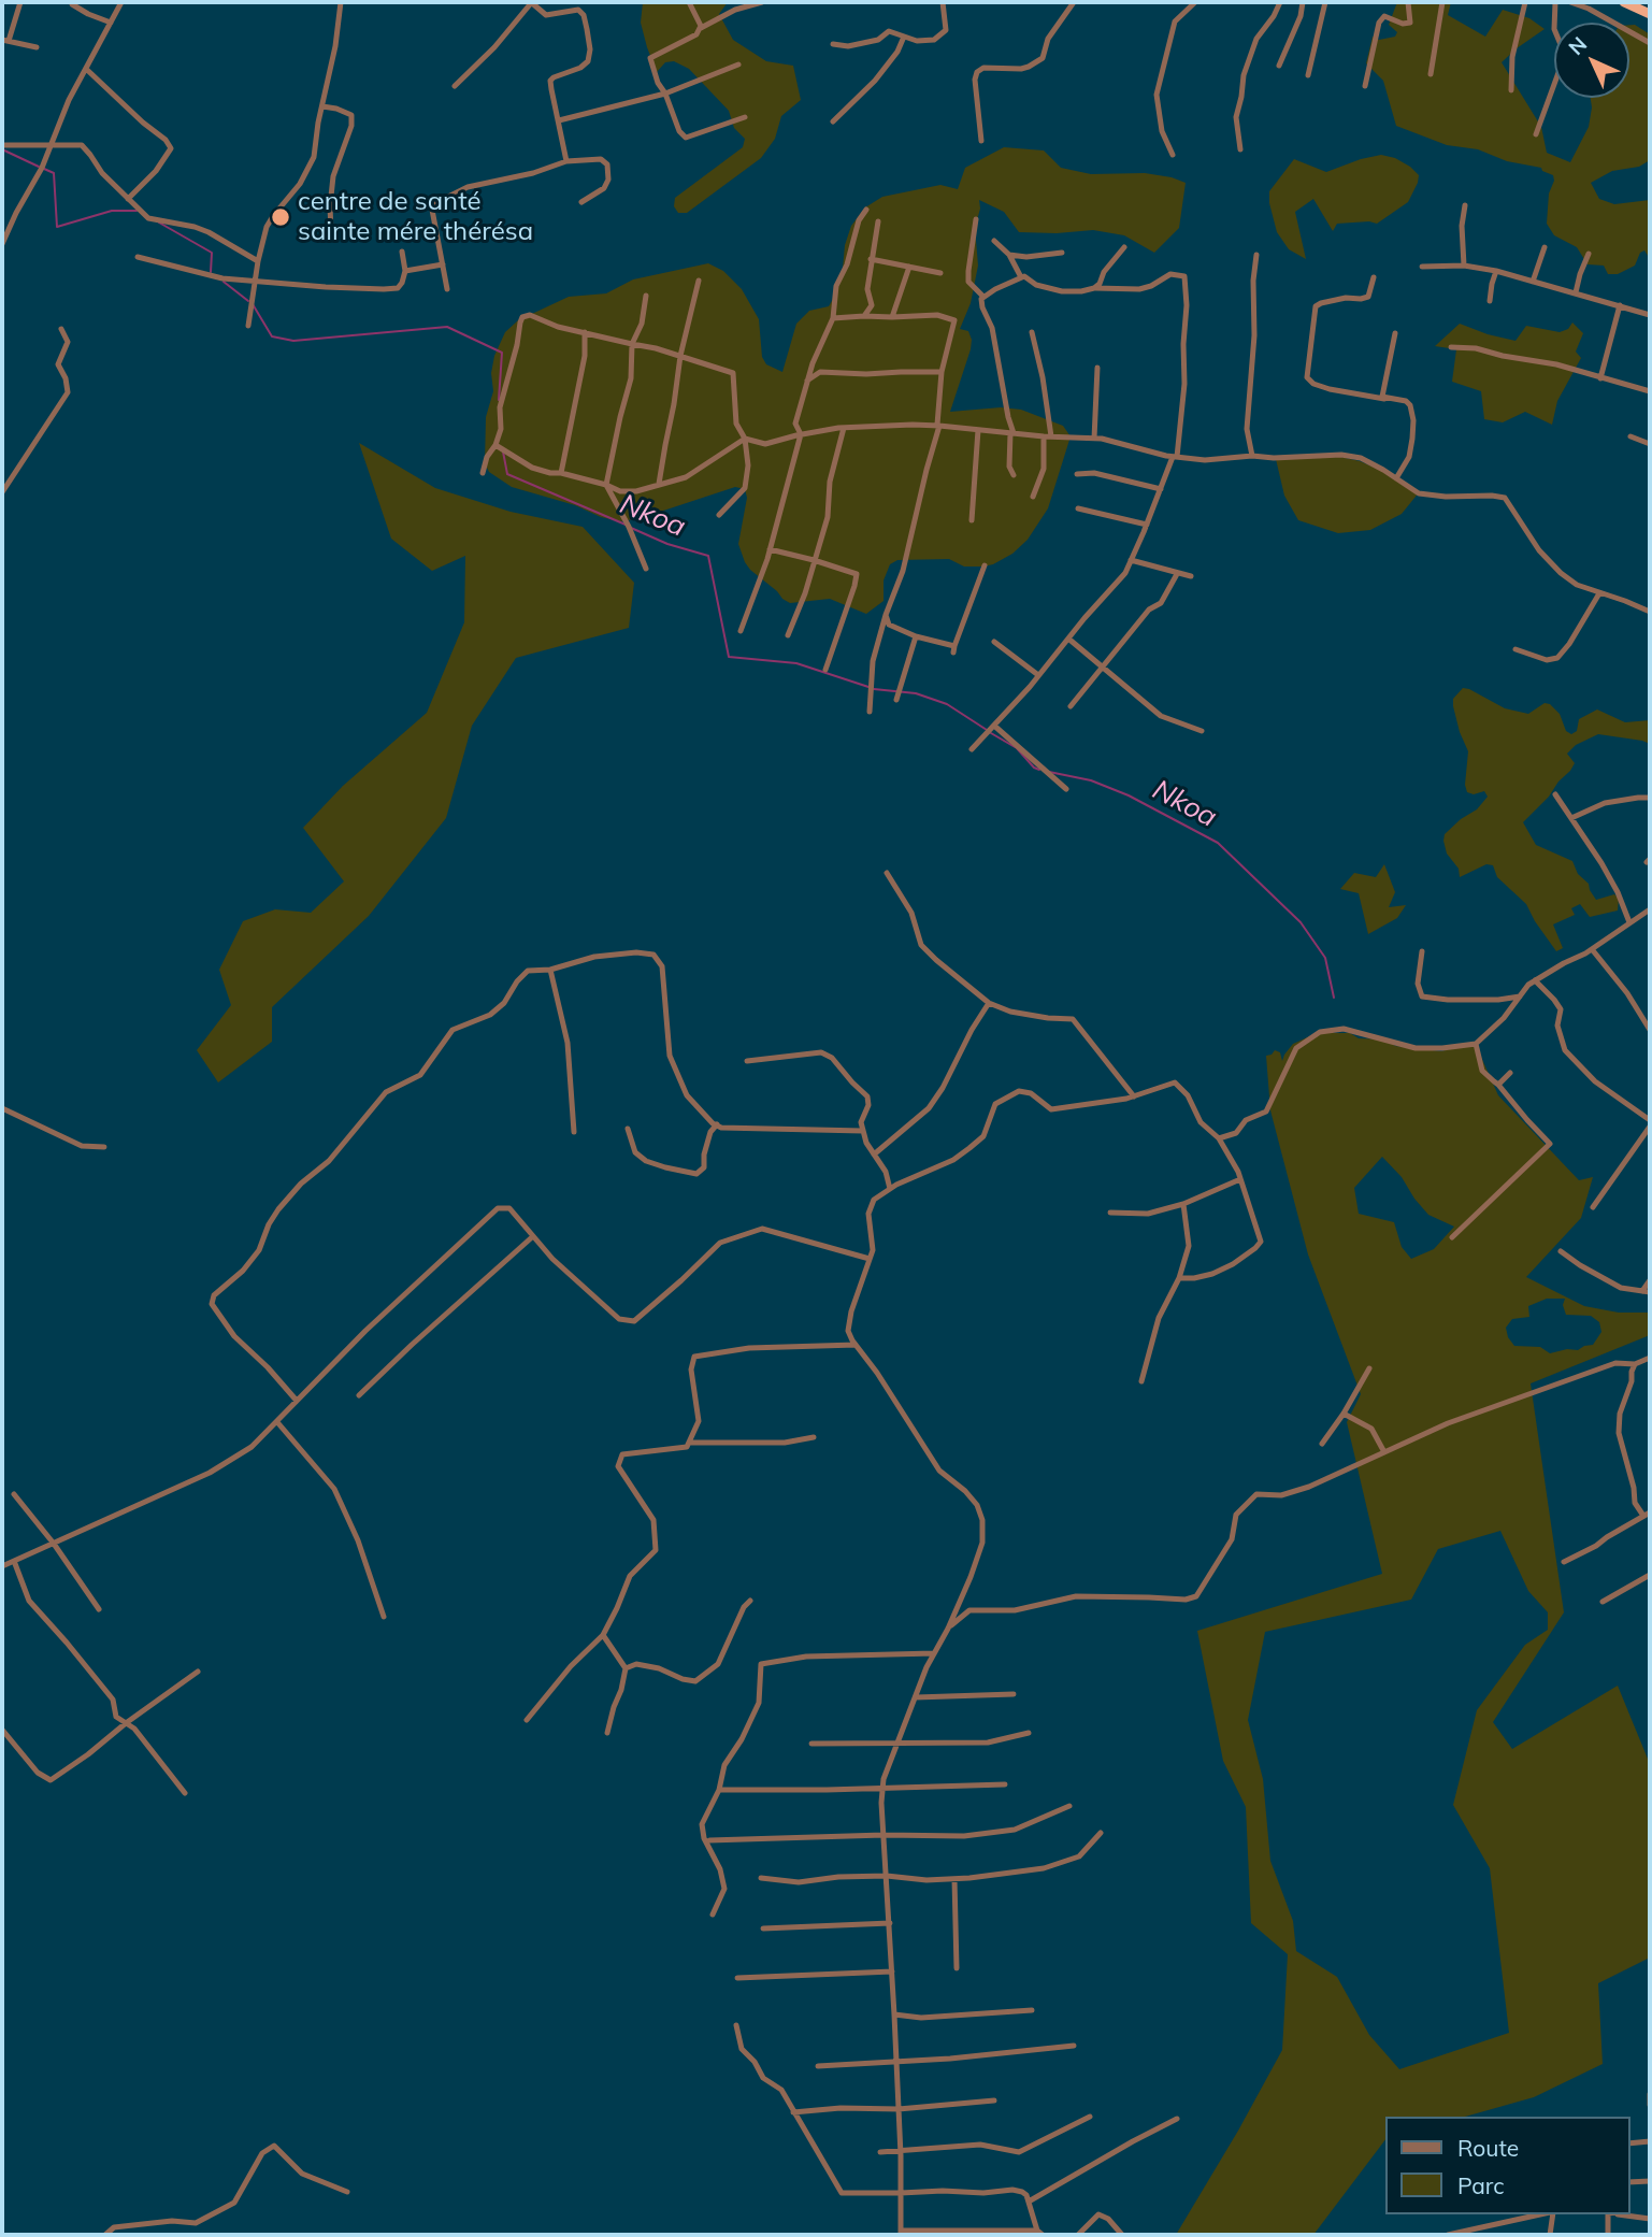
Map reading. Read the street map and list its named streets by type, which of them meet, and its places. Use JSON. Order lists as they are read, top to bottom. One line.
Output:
{"water":["Nkoa"],"places":["centre de santé sainte mére thérésa"],"legend":["Route","Parc"],"north":"top left"}
